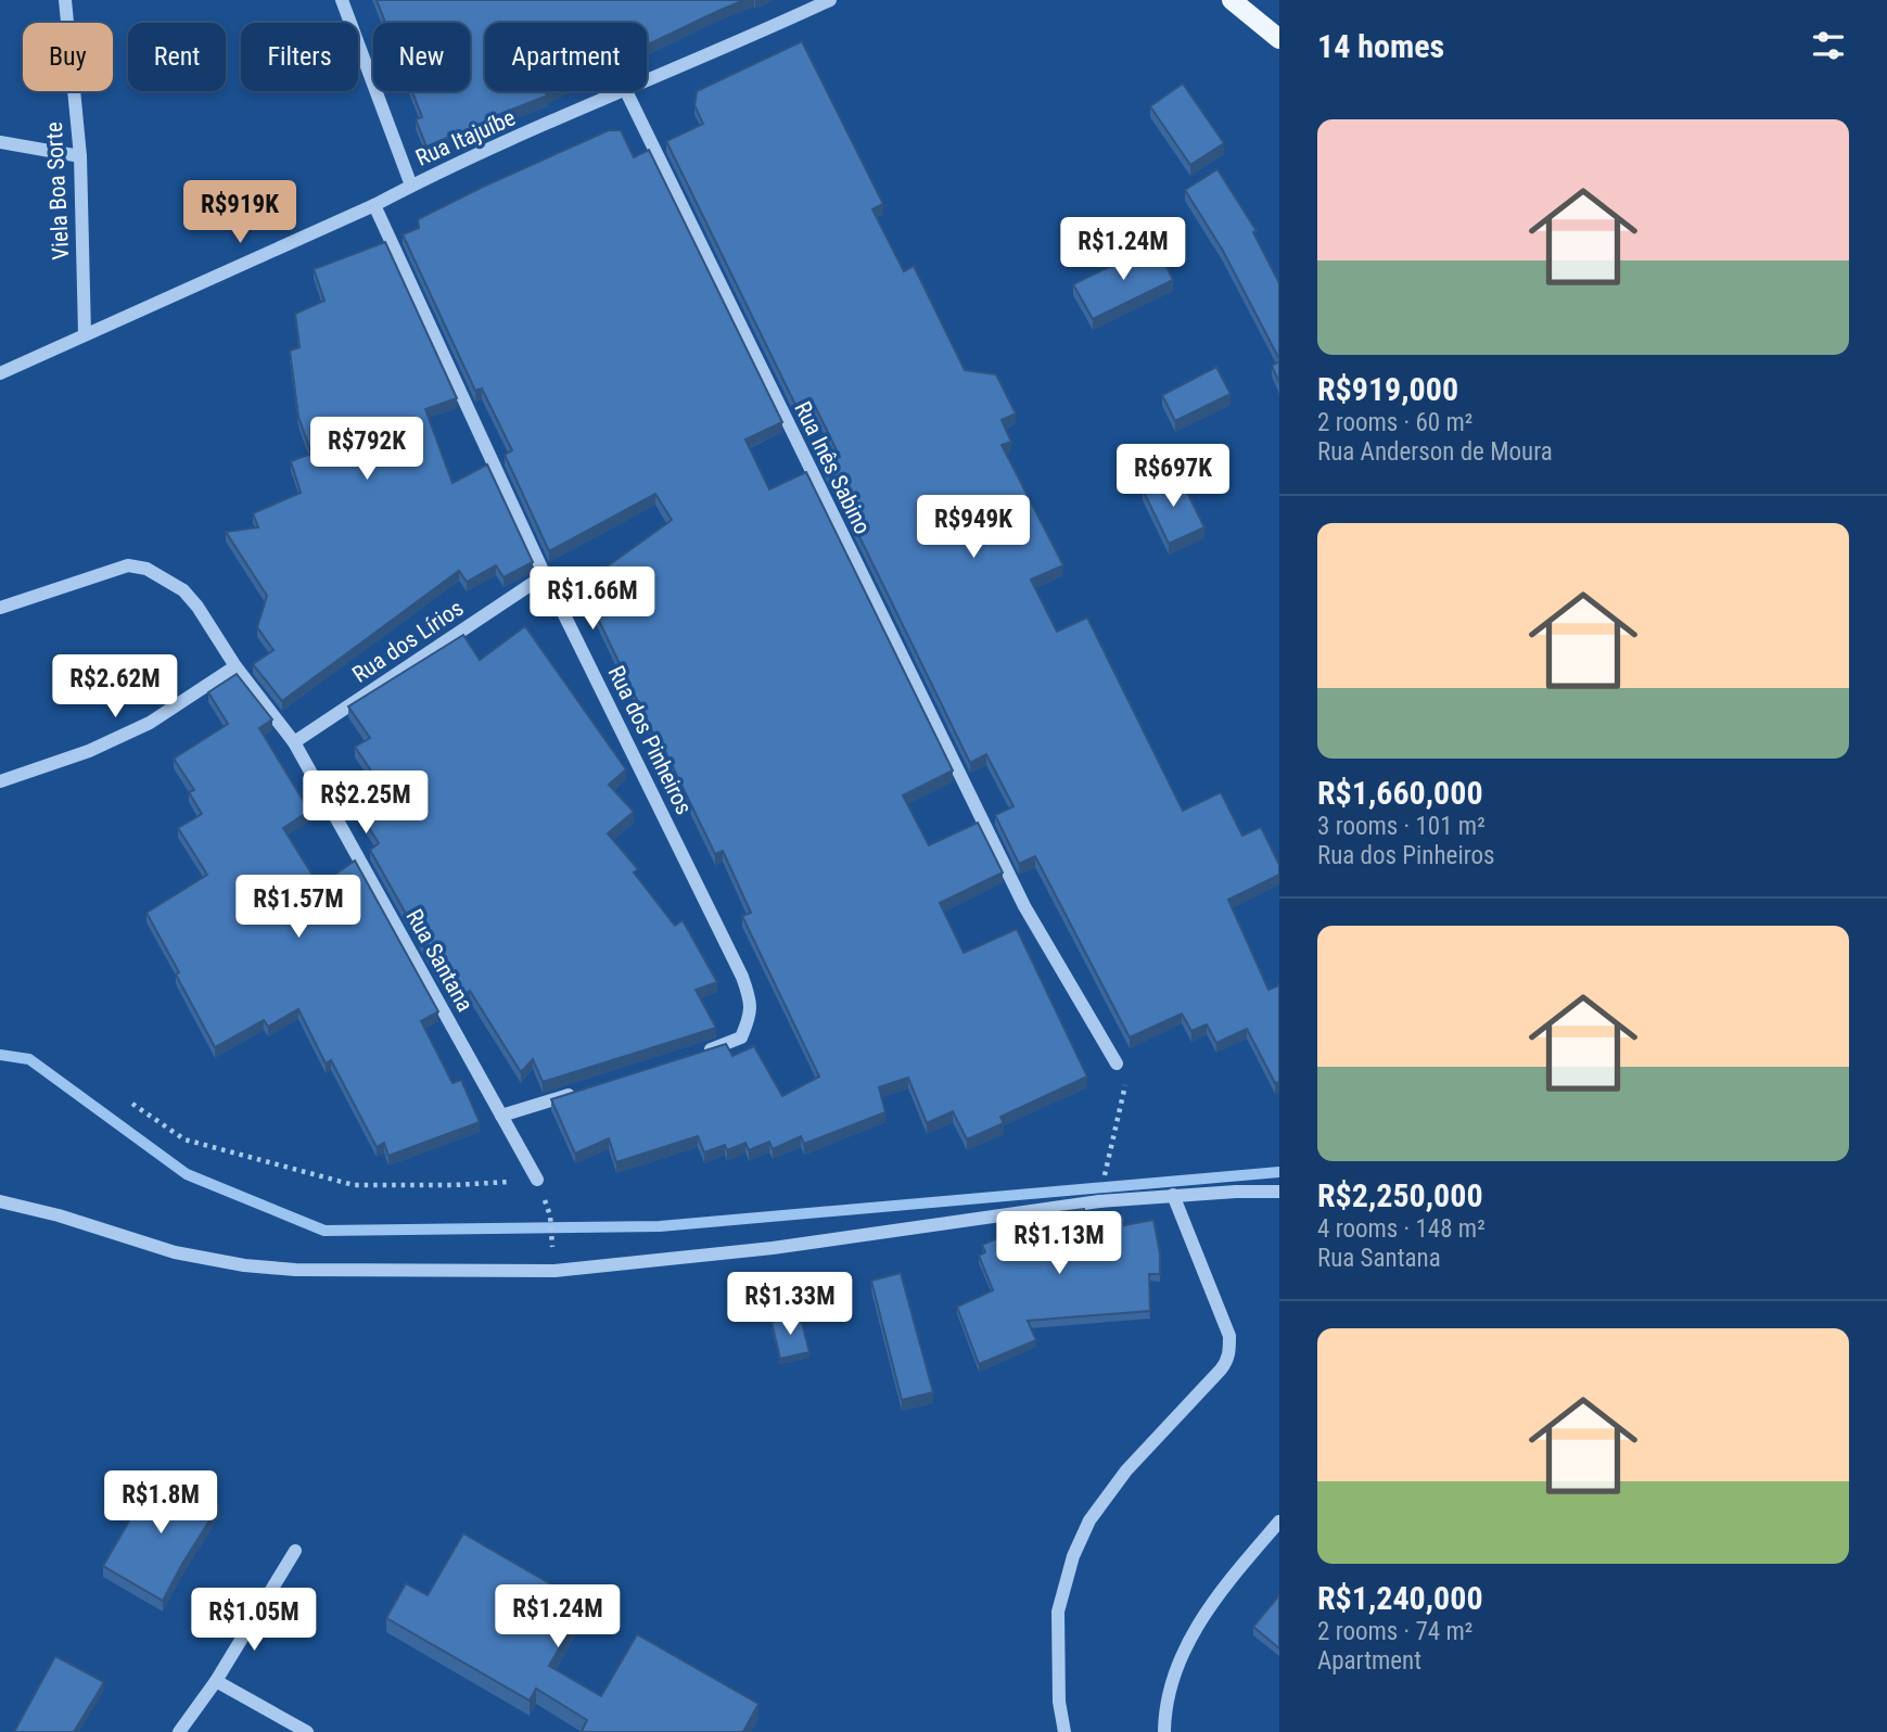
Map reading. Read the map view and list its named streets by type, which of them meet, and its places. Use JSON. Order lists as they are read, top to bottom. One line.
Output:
{"streets":{"street":["Rua Itajuíbe","Viela Boa Sorte","Rua Inês Sabino","Rua dos Lírios","Rua dos Pinheiros","Rua Santana"]},"crossings":[["Rua Itajuíbe","Viela Boa Sorte"],["Rua Itajuíbe","Rua dos Pinheiros"],["Rua dos Lírios","Rua dos Pinheiros"],["Rua dos Lírios","Rua Santana"]],"page":{"heading":"14 homes","chip":["Buy","Rent","Filters","New","Apartment"],"list":[{"name":"R$919,000","note":"2 rooms · 60 m² · Rua Anderson de Moura"},{"name":"R$1,660,000","note":"3 rooms · 101 m² · Rua dos Pinheiros"},{"name":"R$2,250,000","note":"4 rooms · 148 m² · Rua Santana"},{"name":"R$1,240,000","note":"2 rooms · 74 m² · Apartment"}],"price":["R$919K","R$1.24M","R$792K","R$697K","R$949K","R$1.66M","R$2.62M","R$2.25M","R$1.57M","R$1.13M","R$1.33M","R$1.8M","R$1.24M","R$1.05M"]}}
